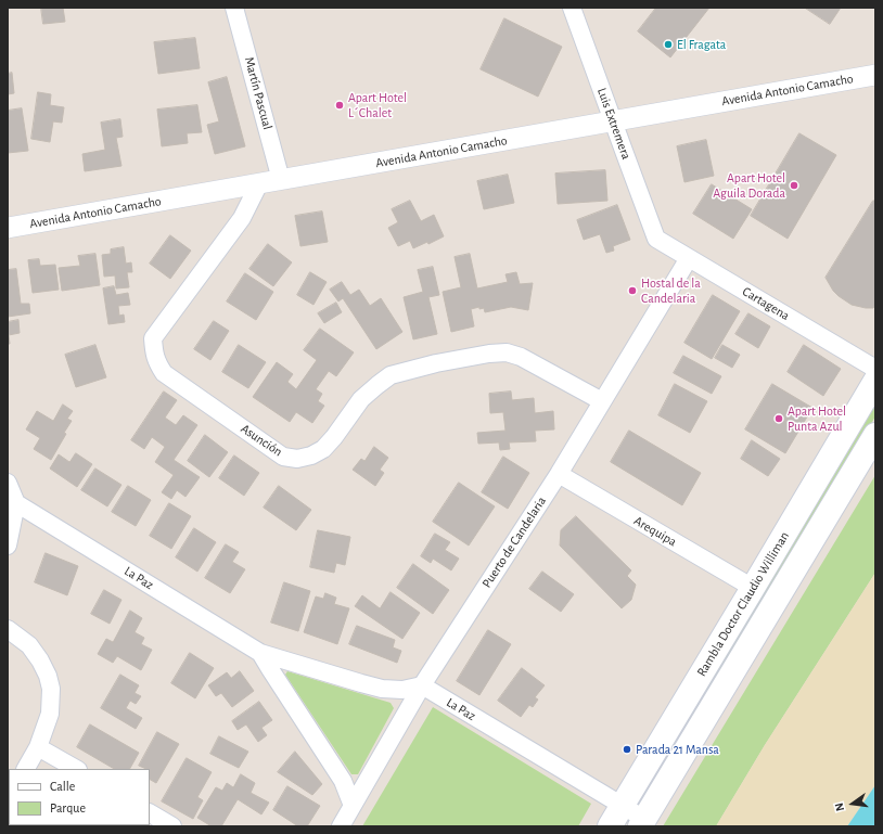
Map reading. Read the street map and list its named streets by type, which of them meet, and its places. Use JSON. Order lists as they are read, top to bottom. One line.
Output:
{"streets":{"main road":["Rambla Doctor Claudio Williman"],"street":["Avenida Antonio Camacho","Martín Pascual","Luis Extremera","Cartagena","Asunción","Arequipa","Puerto de Candelaria","La Paz"]},"crossings":[["Avenida Antonio Camacho","Martín Pascual"],["Avenida Antonio Camacho","Luis Extremera"],["Avenida Antonio Camacho","Asunción"],["Luis Extremera","Cartagena"],["Cartagena","Puerto de Candelaria"],["Asunción","Puerto de Candelaria"],["Arequipa","Puerto de Candelaria"],["Arequipa","Rambla Doctor Claudio Williman"],["Puerto de Candelaria","La Paz"],["La Paz","Rambla Doctor Claudio Williman"]],"places":["El Fragata","Apart Hotel L´Chalet","Apart Hotel Aguila Dorada","Hostal de la Candelaria","Apart Hotel Punta Azul","Parada 21 Mansa"],"legend":["Calle","Parque"],"north":"left"}
